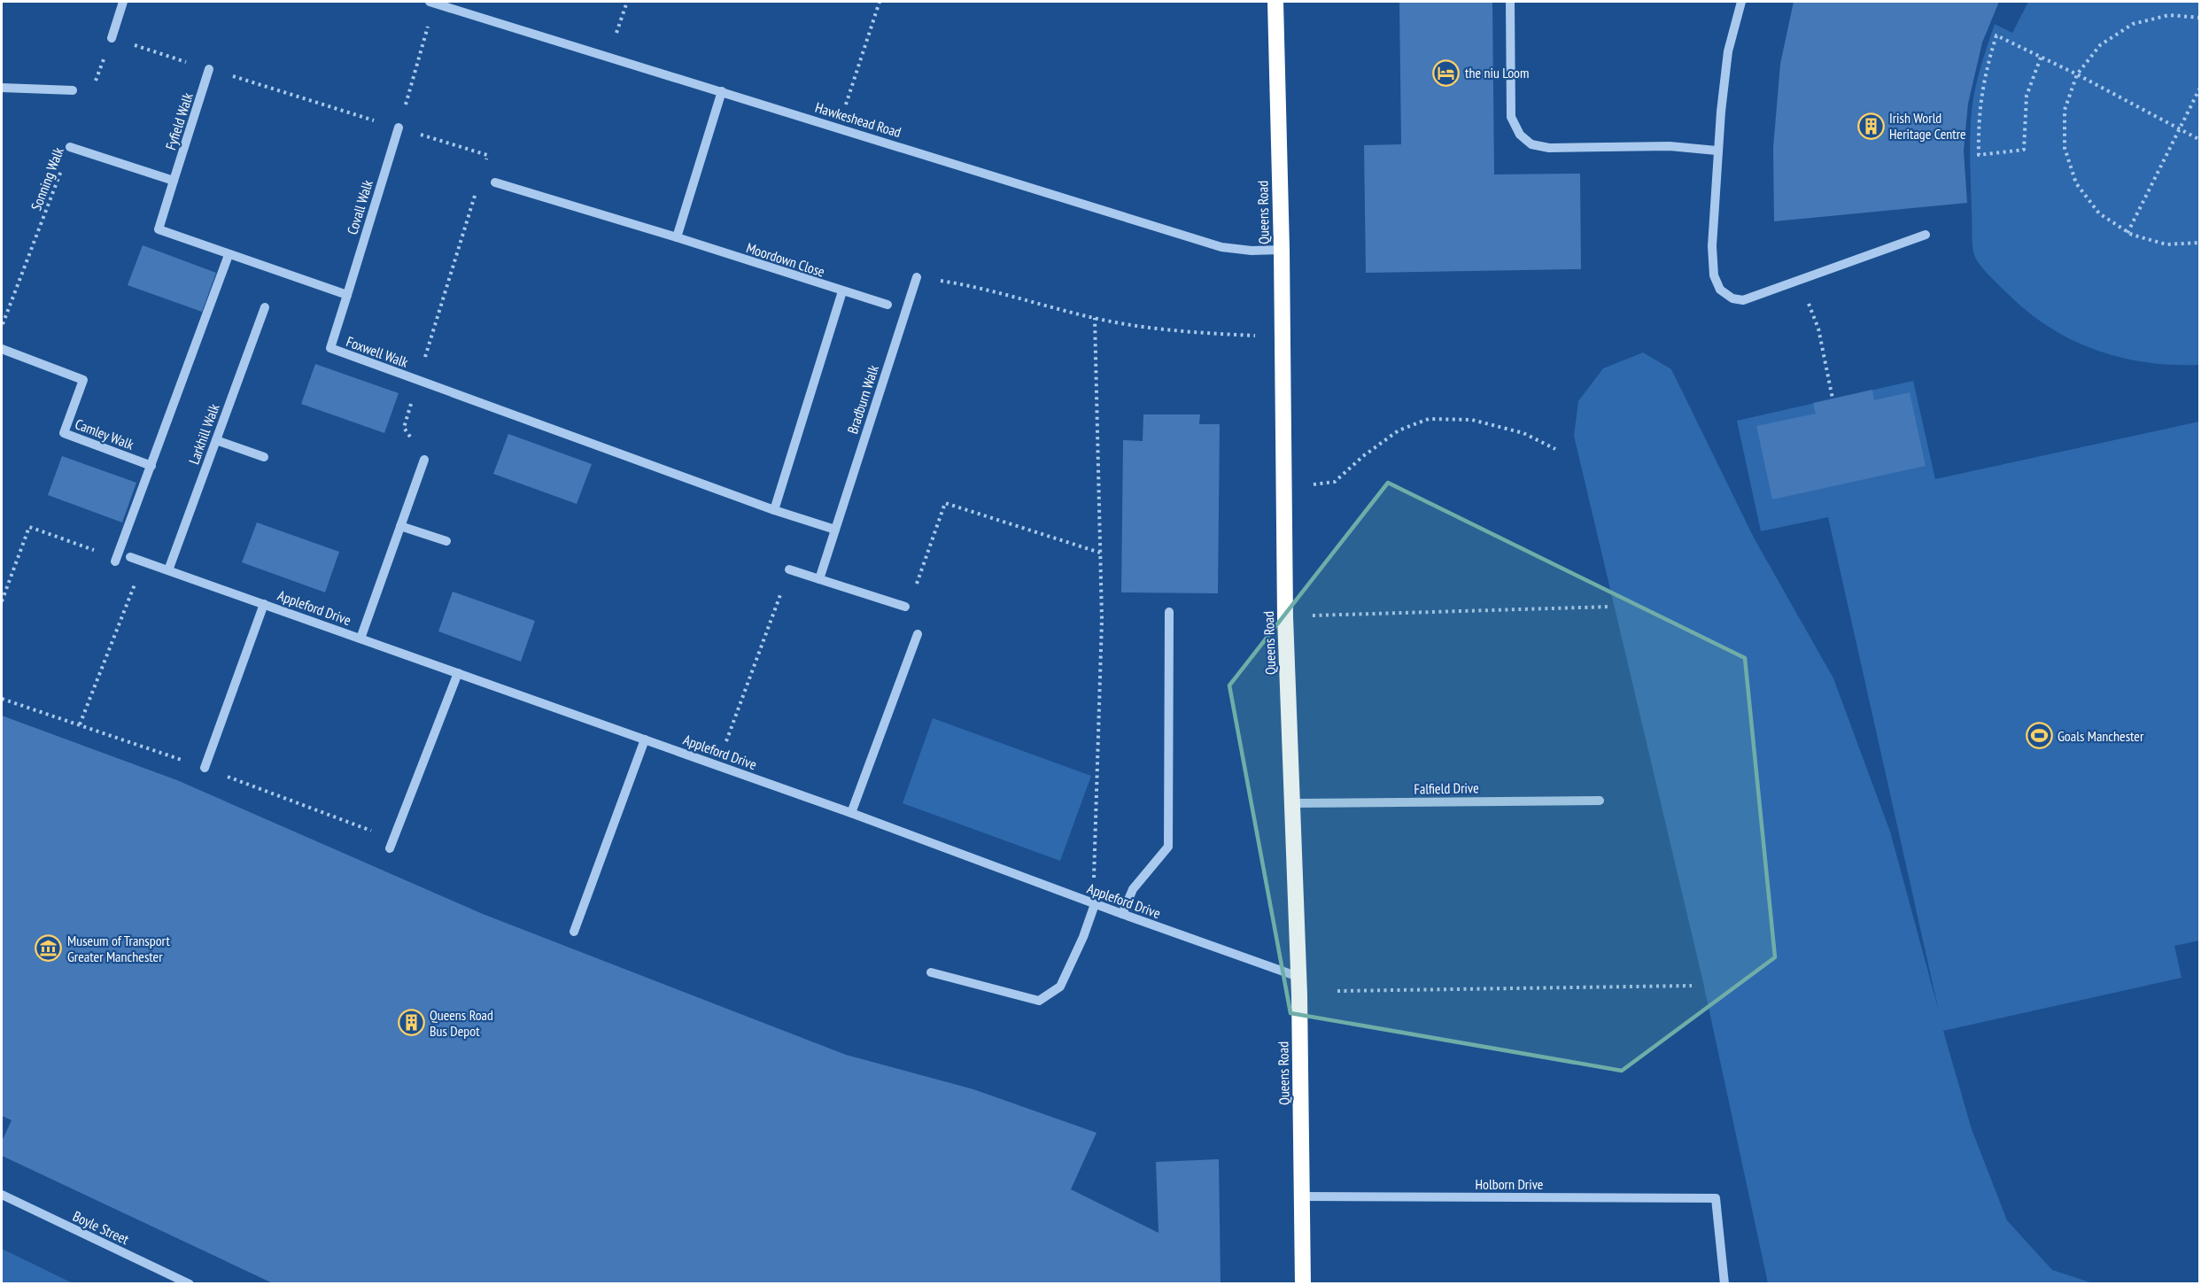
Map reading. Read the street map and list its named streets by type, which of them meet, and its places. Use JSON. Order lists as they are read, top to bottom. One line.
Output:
{"streets":{"highway":["Queens Road"],"street":["Hawkeshead Road","Fyfield Walk","Covall Walk","Moordown Close","Foxwell Walk","Bradburn Walk","Camley Walk","Larkhill Walk","Appleford Drive","Falfield Drive","Holborn Drive","Boyle Street"],"path":["Sonning Walk"]},"crossings":[["Hawkeshead Road","Queens Road"],["Covall Walk","Foxwell Walk"],["Queens Road","Appleford Drive"],["Queens Road","Falfield Drive"],["Queens Road","Holborn Drive"],["Foxwell Walk","Bradburn Walk"],["Larkhill Walk","Appleford Drive"]],"places":{"hotel":["the niu Loom"],"building":["Irish World Heritage Centre","Queens Road Bus Depot"],"sports":["Goals Manchester"],"museum":["Museum of Transport Greater Manchester"]}}
